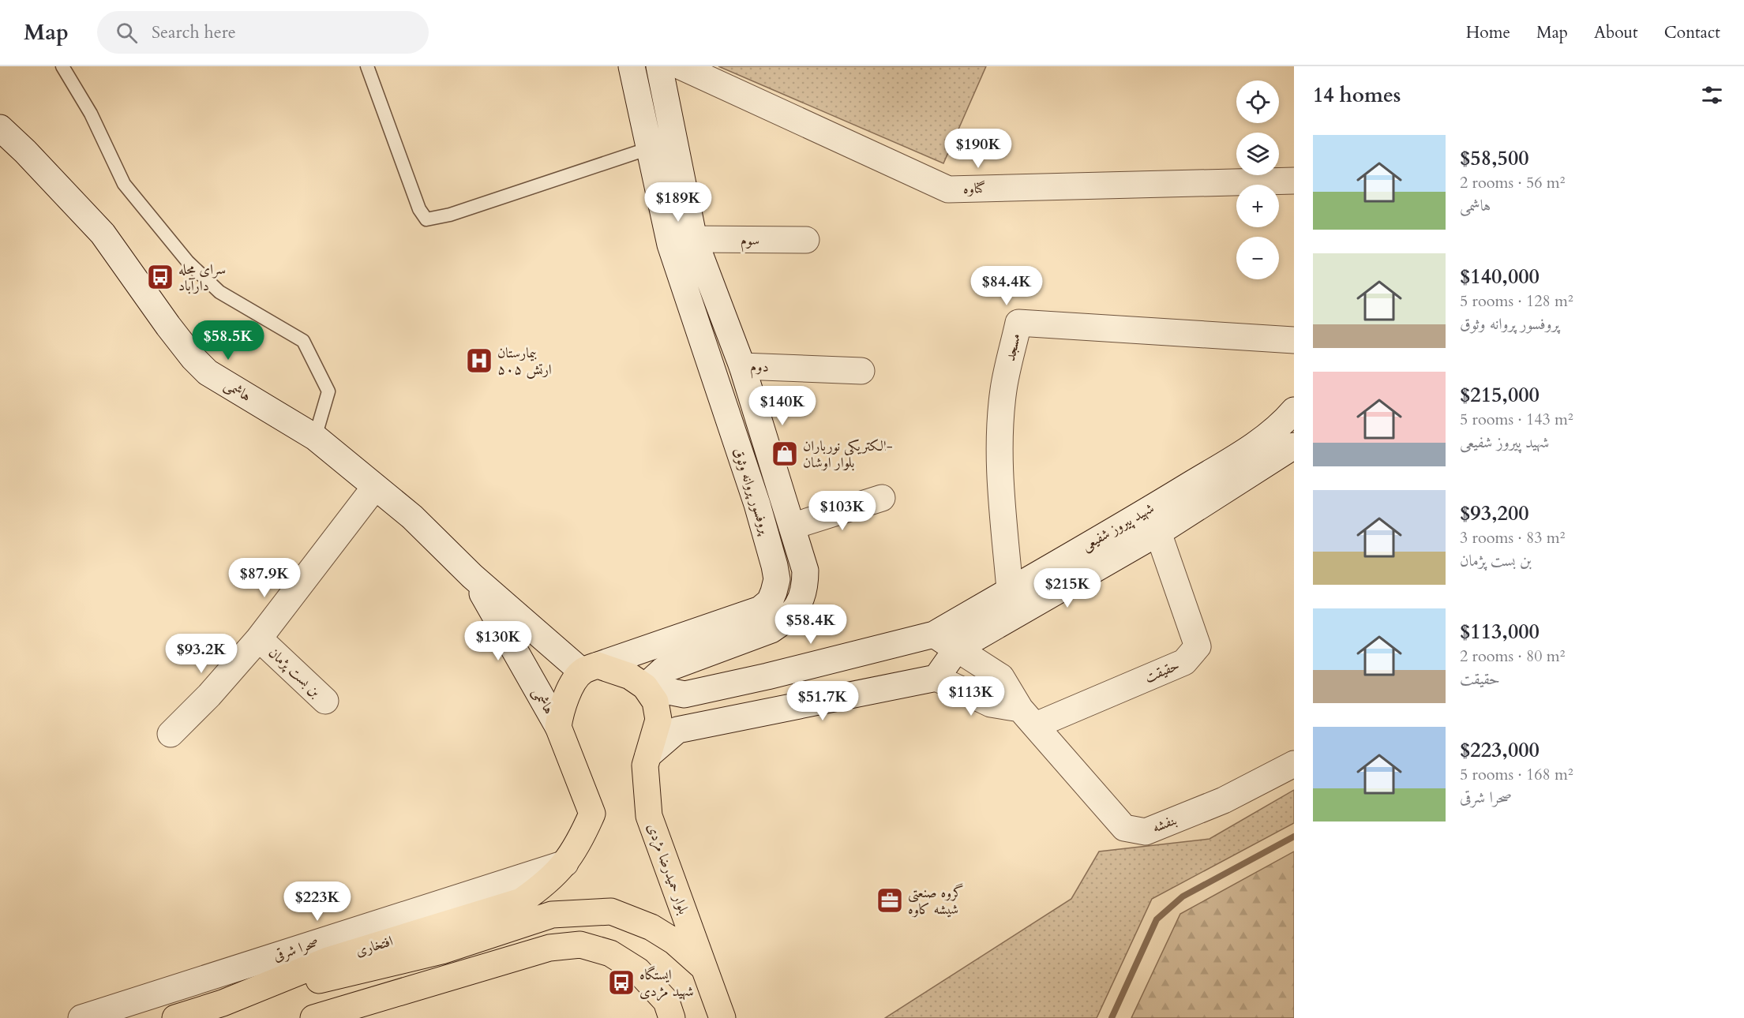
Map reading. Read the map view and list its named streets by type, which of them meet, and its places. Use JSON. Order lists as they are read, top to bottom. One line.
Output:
{"streets":{"main road":["گناوه","سوم","مسجد","دوم","هاشمی","پروفسور پروانه وثوق","شهید پیروز شفیعی","حقیقت","بن بست پژمان","بنفشه","بلوار حمیدرضا مژدی","افتخاری","صحرا شرقی"]},"crossings":[["سوم","پروفسور پروانه وثوق"],["مسجد","شهید پیروز شفیعی"],["دوم","پروفسور پروانه وثوق"],["هاشمی","پروفسور پروانه وثوق"],["هاشمی","بن بست پژمان"],["پروفسور پروانه وثوق","شهید پیروز شفیعی"],["پروفسور پروانه وثوق","بلوار حمیدرضا مژدی"],["شهید پیروز شفیعی","حقیقت"],["شهید پیروز شفیعی","بلوار حمیدرضا مژدی"],["حقیقت","بنفشه"],["افتخاری","صحرا شرقی"]],"places":{"bus stop":["سرای محله دارآباد","ایستگاه شهید مژدی"],"hospital":["بیمارستان ۵۰۵ ارتش"],"shop":["الکتریکی نورباران- بلوار اوشان"],"office":["گروه صنعتی شیشه کاوه"]},"page":{"header":"Map","search":"Search here","nav":["Home","Map","About","Contact"],"heading":"14 homes","map_buttons":["+","−"],"list":[{"name":"$58,500","note":"2 rooms · 56 m² · هاشمی"},{"name":"$140,000","note":"5 rooms · 128 m² · پروفسور پروانه وثوق"},{"name":"$215,000","note":"5 rooms · 143 m² · شهید پیروز شفیعی"},{"name":"$93,200","note":"3 rooms · 83 m² · بن بست پژمان"},{"name":"$113,000","note":"2 rooms · 80 m² · حقیقت"},{"name":"$223,000","note":"5 rooms · 168 m² · صحرا شرقی"}],"price":["$190K","$189K","$84.4K","$58.5K","$140K","$103K","$87.9K","$215K","$58.4K","$130K","$93.2K","$113K","$51.7K","$223K"]}}
